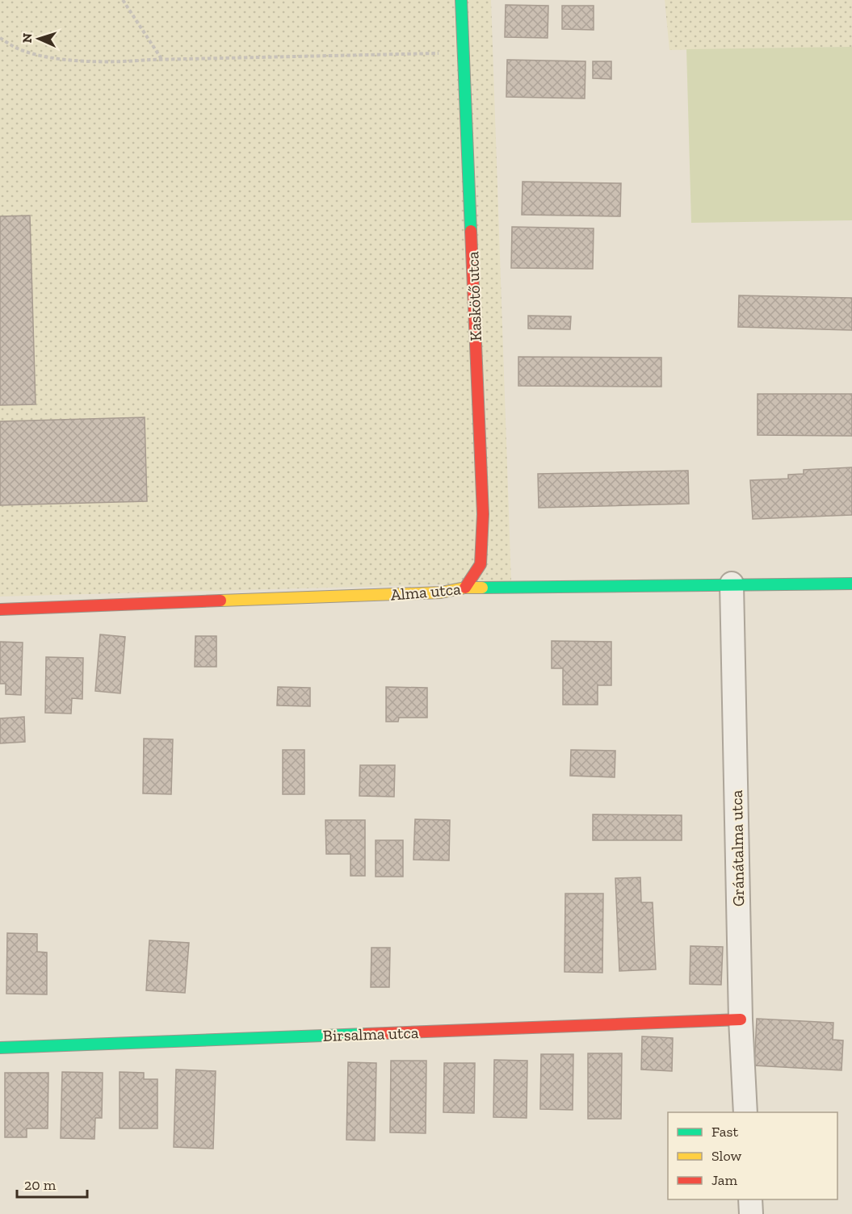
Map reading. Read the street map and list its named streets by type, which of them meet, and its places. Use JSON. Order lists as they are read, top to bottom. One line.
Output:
{"streets":{"street":["Kaskötő utca","Alma utca","Gránátalma utca","Birsalma utca"]},"crossings":[["Kaskötő utca","Alma utca"],["Alma utca","Gránátalma utca"],["Gránátalma utca","Birsalma utca"]],"legend":["Fast","Slow","Jam"],"scale_bar":"20 m","north":"left"}
